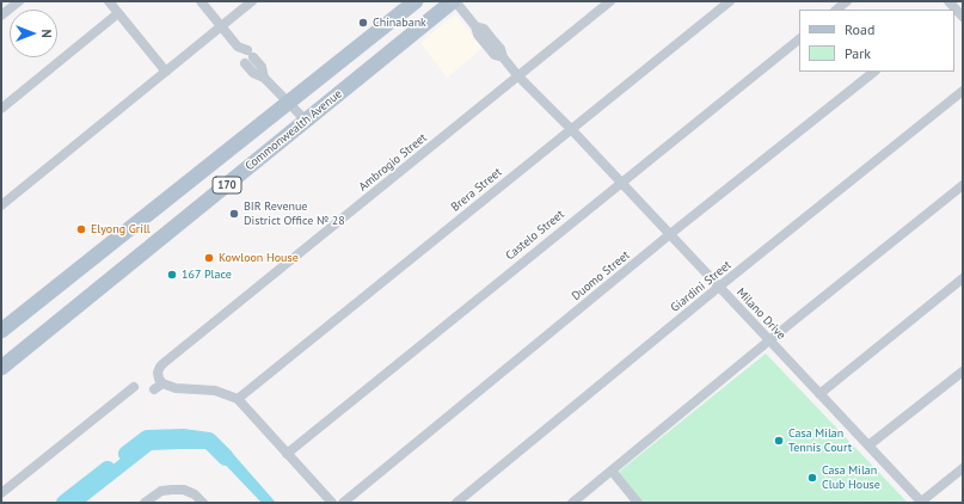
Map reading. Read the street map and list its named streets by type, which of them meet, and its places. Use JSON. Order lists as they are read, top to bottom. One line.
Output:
{"streets":{"main road":["Commonwealth Avenue","170"],"street":["Ambrogio Street","Brera Street","Castelo Street","Duomo Street","Giardini Street","Milano Drive"]},"crossings":[["Commonwealth Avenue","Milano Drive"],["Ambrogio Street","Milano Drive"],["Brera Street","Milano Drive"],["Castelo Street","Milano Drive"],["Duomo Street","Milano Drive"],["Giardini Street","Milano Drive"]],"places":["Chinabank","BIR Revenue District Office № 28","Elyong Grill","Kowloon House","167 Place","Casa Milan Tennis Court","Casa Milan Club House"],"legend":["Road","Park"],"north":"right"}
